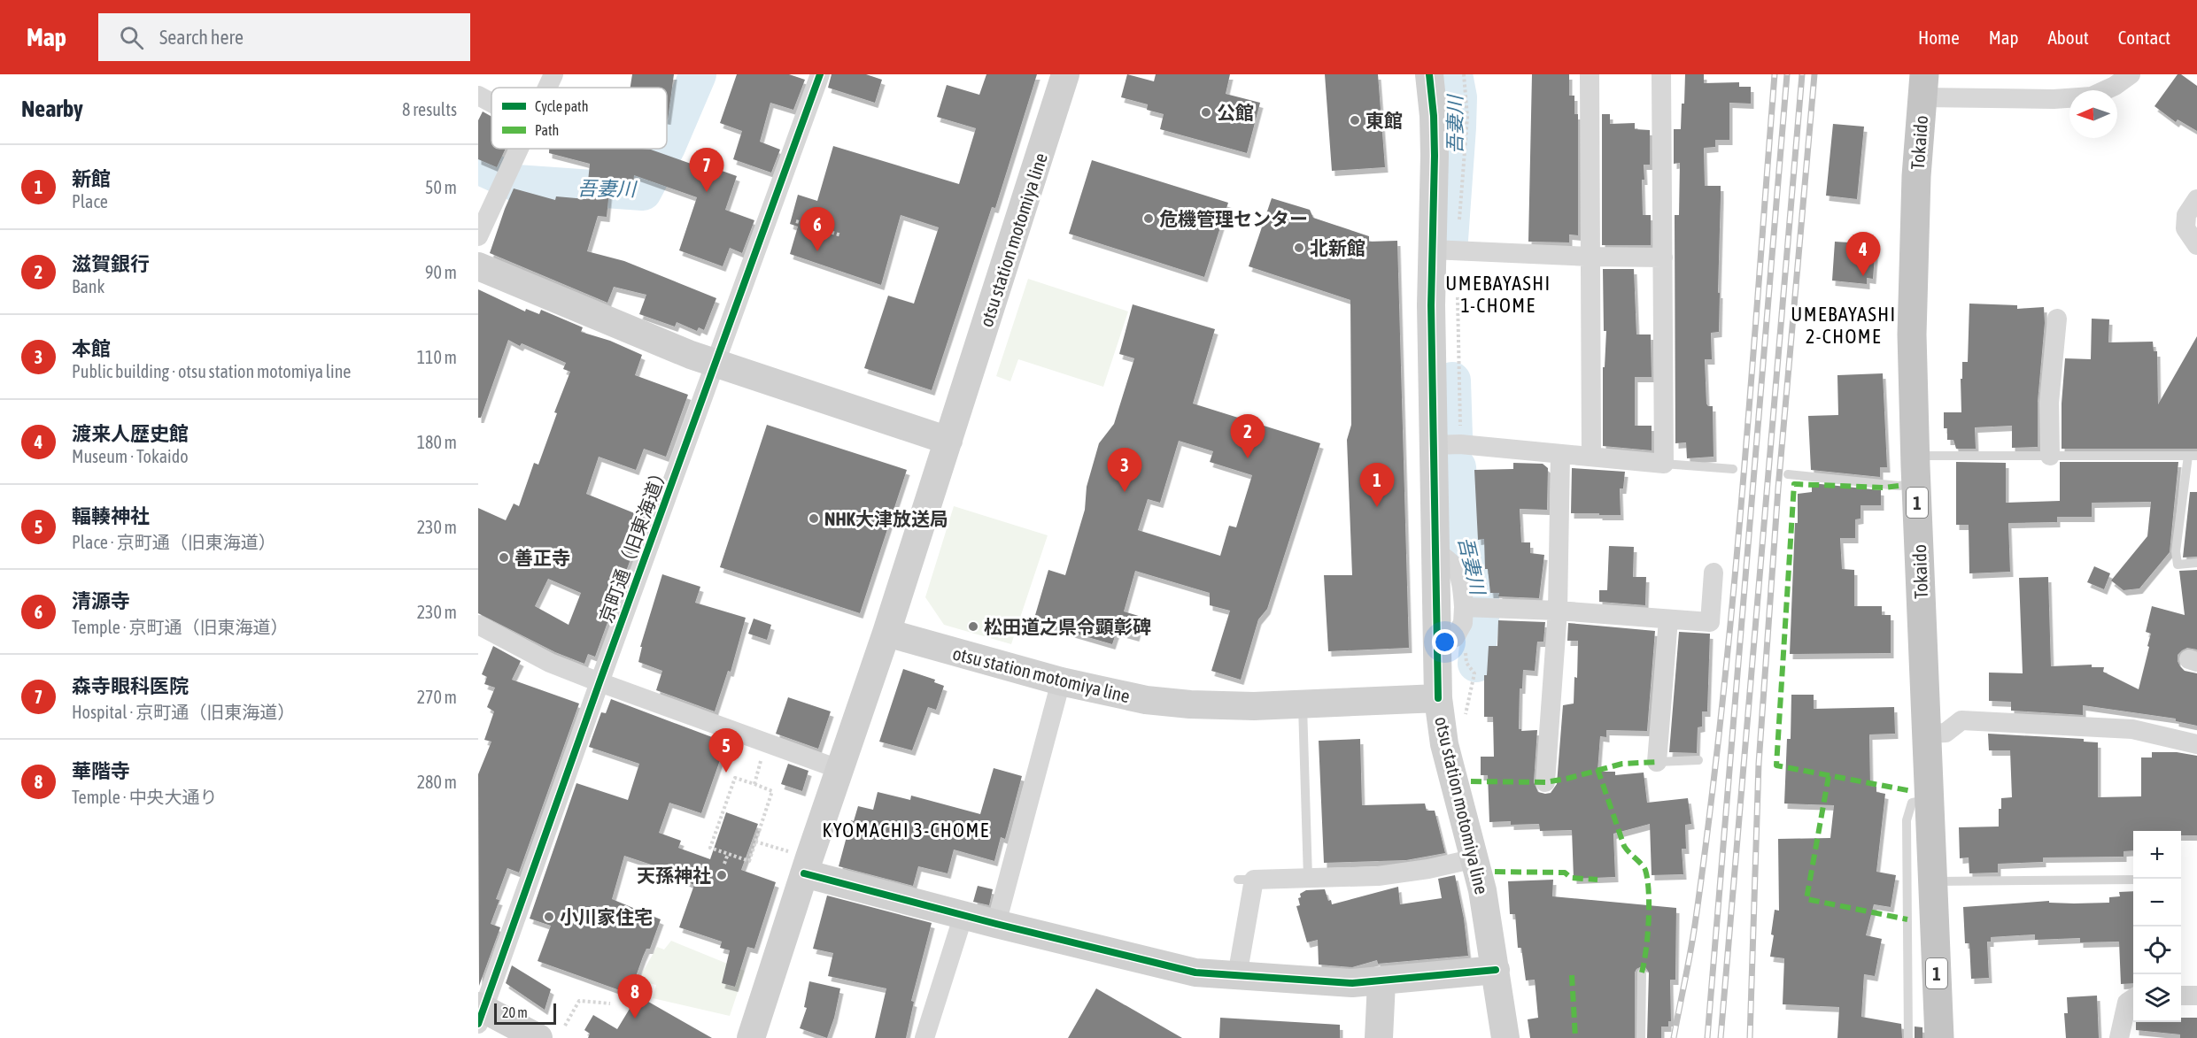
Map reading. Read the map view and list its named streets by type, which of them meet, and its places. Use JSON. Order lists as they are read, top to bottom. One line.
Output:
{"streets":{"highway":["Tokaido","1"],"street":["otsu station motomiya line","京町通（旧東海道）"]},"districts":["UMEBAYASHI 1-CHOME","UMEBAYASHI 2-CHOME","KYOMACHI 3-CHOME"],"water":["吾妻川"],"places":["公館","東館","危機管理センター","北新館","NHK大津放送局","善正寺","松田道之県令顕彰碑","天孫神社","小川家住宅"],"legend":["Cycle path","Path"],"scale_bar":"20 m","north":"left","page":{"header":"Map","search":"Search here","nav":["Home","Map","About","Contact"],"heading":["Nearby","8 results"],"list":[{"mark":"1","name":"新館","note":"Place","value":"50 m"},{"mark":"2","name":"滋賀銀行","note":"Bank","value":"90 m"},{"mark":"3","name":"本館","note":"Public building · otsu station motomiya line","value":"110 m"},{"mark":"4","name":"渡来人歴史館","note":"Museum · Tokaido","value":"180 m"},{"mark":"5","name":"輻輳神社","note":"Place · 京町通（旧東海道）","value":"230 m"},{"mark":"6","name":"清源寺","note":"Temple · 京町通（旧東海道）","value":"230 m"},{"mark":"7","name":"森寺眼科医院","note":"Hospital · 京町通（旧東海道）","value":"270 m"},{"mark":"8","name":"華階寺","note":"Temple · 中央大通り","value":"280 m"}],"pins":["7","6","4","2","3","1","5","8"],"map_buttons":["+","−"],"scale":"20 m"}}
